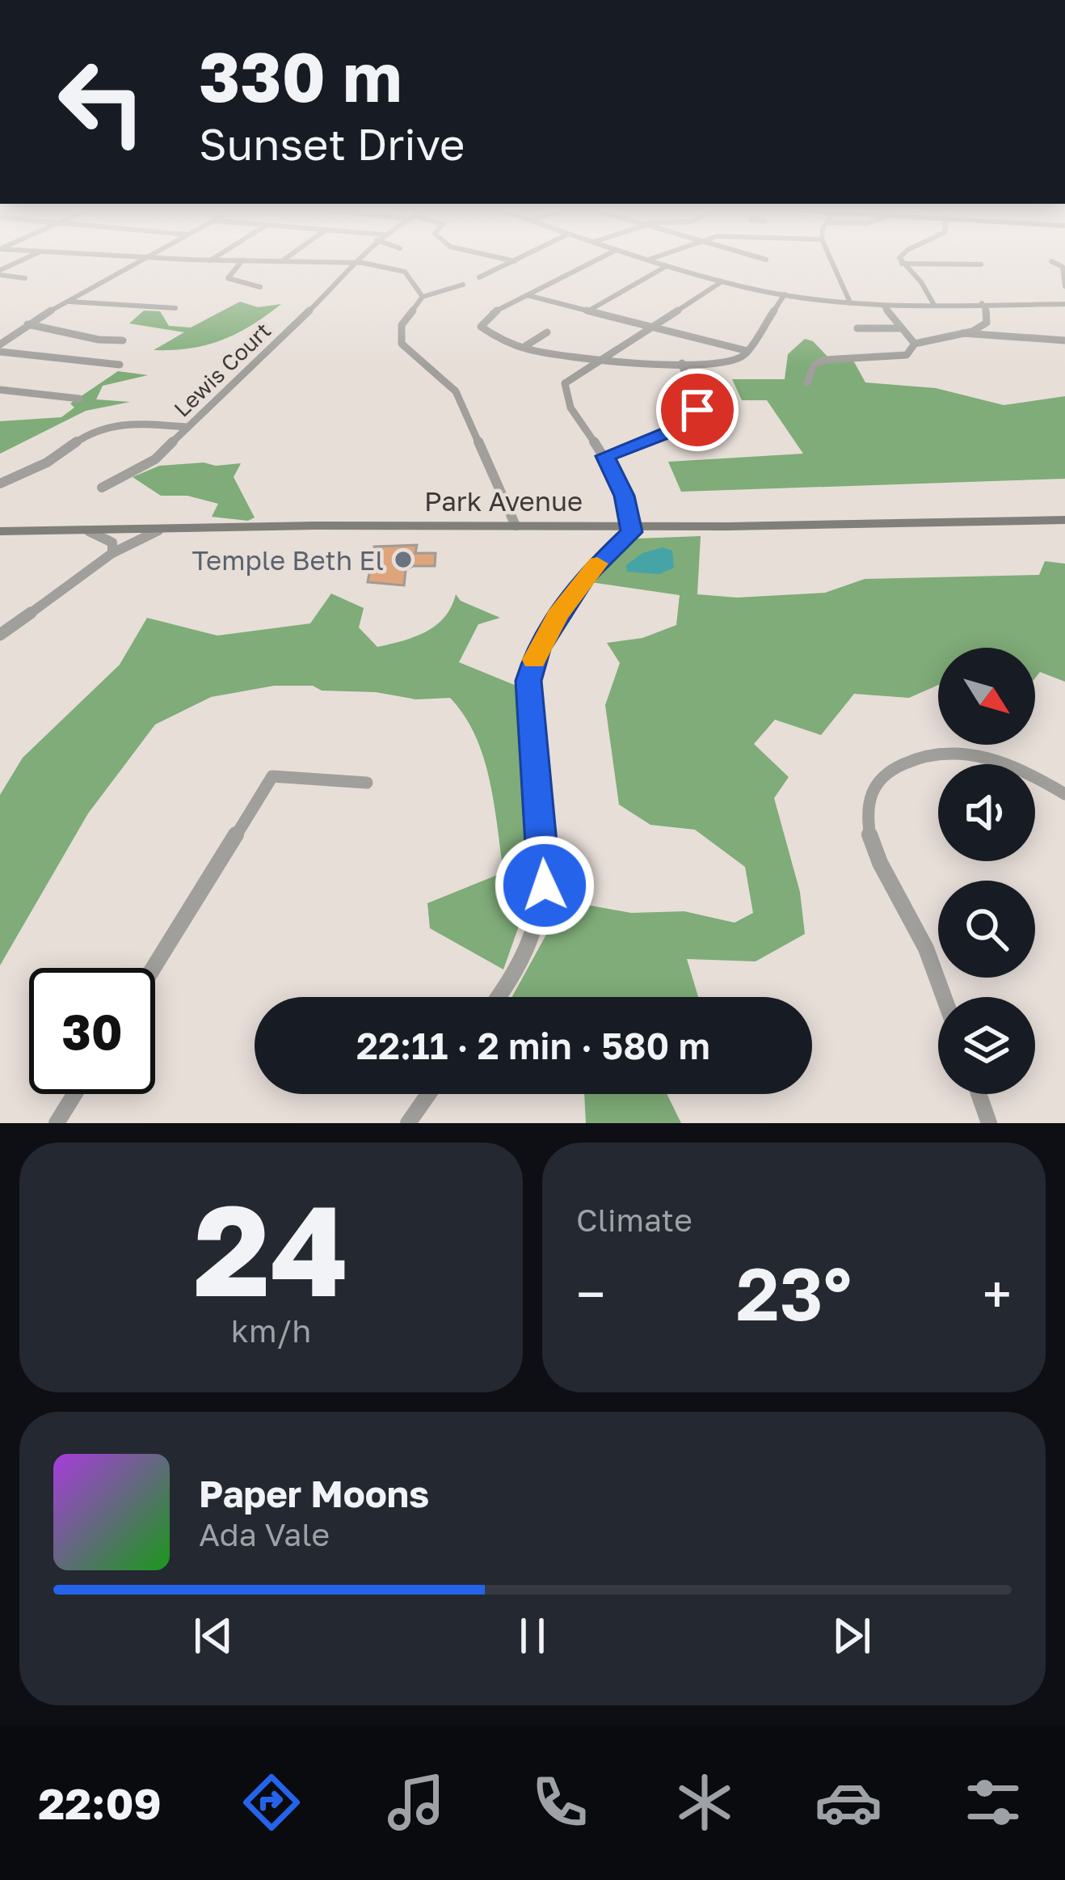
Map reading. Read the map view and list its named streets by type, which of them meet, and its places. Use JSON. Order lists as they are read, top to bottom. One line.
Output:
{"streets":{"main road":["Park Avenue"],"street":["Lewis Court"]},"places":["Temple Beth El"],"north":"bottom right","page":{"turn":["330 m","Sunset Drive"],"limit":"30","trip":"22:11 · 2 min · 580 m","tile":[["24","km/h"],"Climate"],"heat":["−","23°","+"],"song":["Paper Moons","Ada Vale"],"tabs":"22:09"}}
